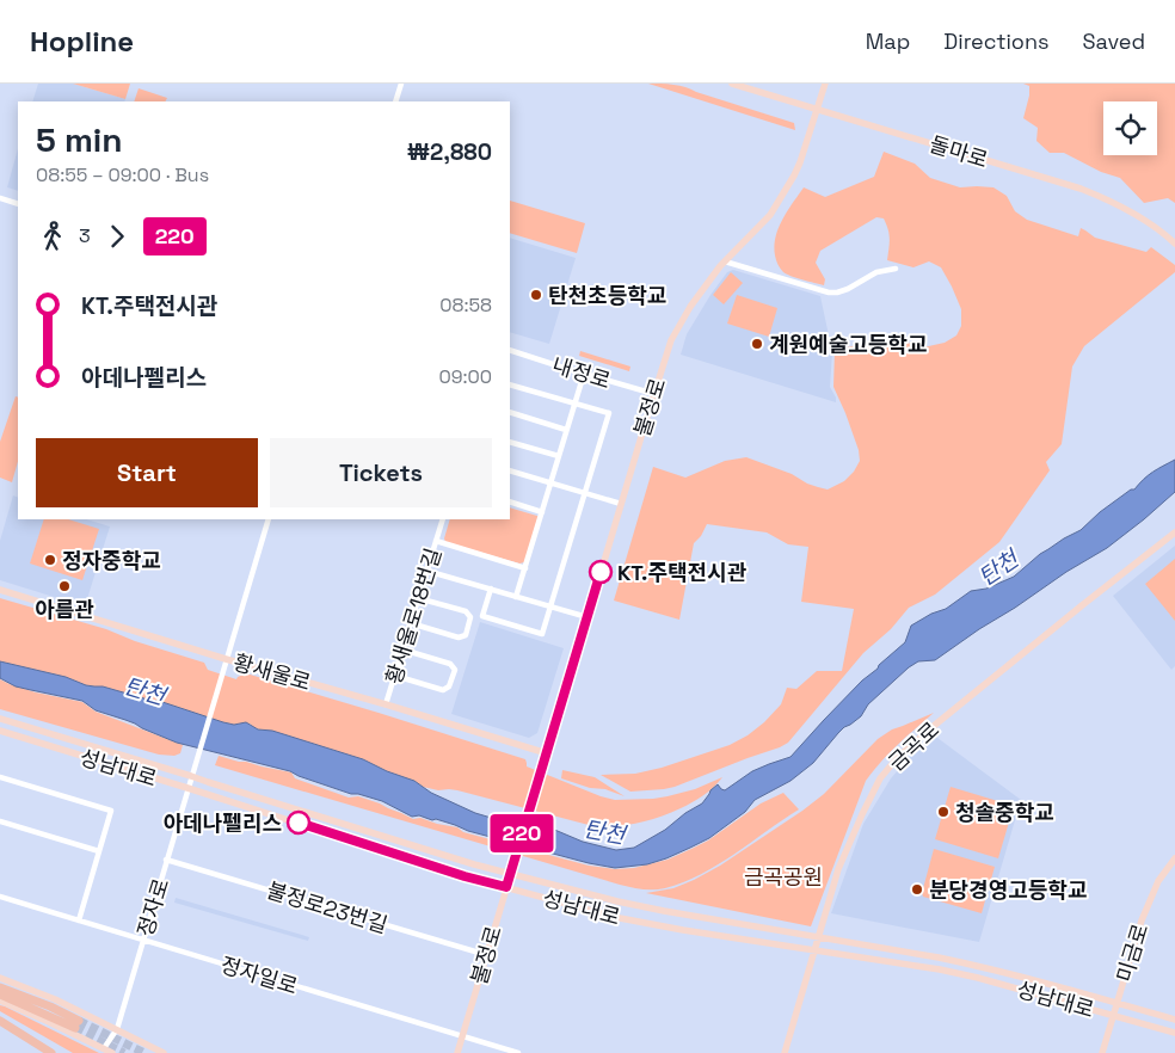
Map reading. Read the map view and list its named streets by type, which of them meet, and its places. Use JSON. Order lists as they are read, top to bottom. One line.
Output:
{"streets":{"main road":["돌마로","불정로","황새울로","금곡로","성남대로","미금로"],"street":["내정로","황새울로18번길","정자로","불정로23번길","정자일로"]},"crossings":[["돌마로","불정로"],["내정로","불정로"],["불정로","황새울로"],["불정로","성남대로"],["불정로","불정로23번길"],["불정로","정자일로"],["황새울로18번길","황새울로"],["황새울로","정자로"],["금곡로","성남대로"],["성남대로","정자로"],["성남대로","미금로"],["정자로","불정로23번길"],["정자로","정자일로"]],"water":["탄천"],"parks":["금곡공원"],"places":["탄천초등학교","계원예술고등학교","정자중학교","KT.주택전시관","아름관","청솔중학교","아데나펠리스","분당경영고등학교"],"lines":["bus line 220"],"page":{"header":"Hopline","nav":["Map","Directions","Saved"],"on_map":"220","heading":["5 min","08:55 – 09:00 · Bus","₩2,880"],"legs":["3","220"],"list":[{"name":"KT.주택전시관","value":"08:58"},{"name":"아데나펠리스","value":"09:00"}],"buttons":["Start","Tickets"]}}
